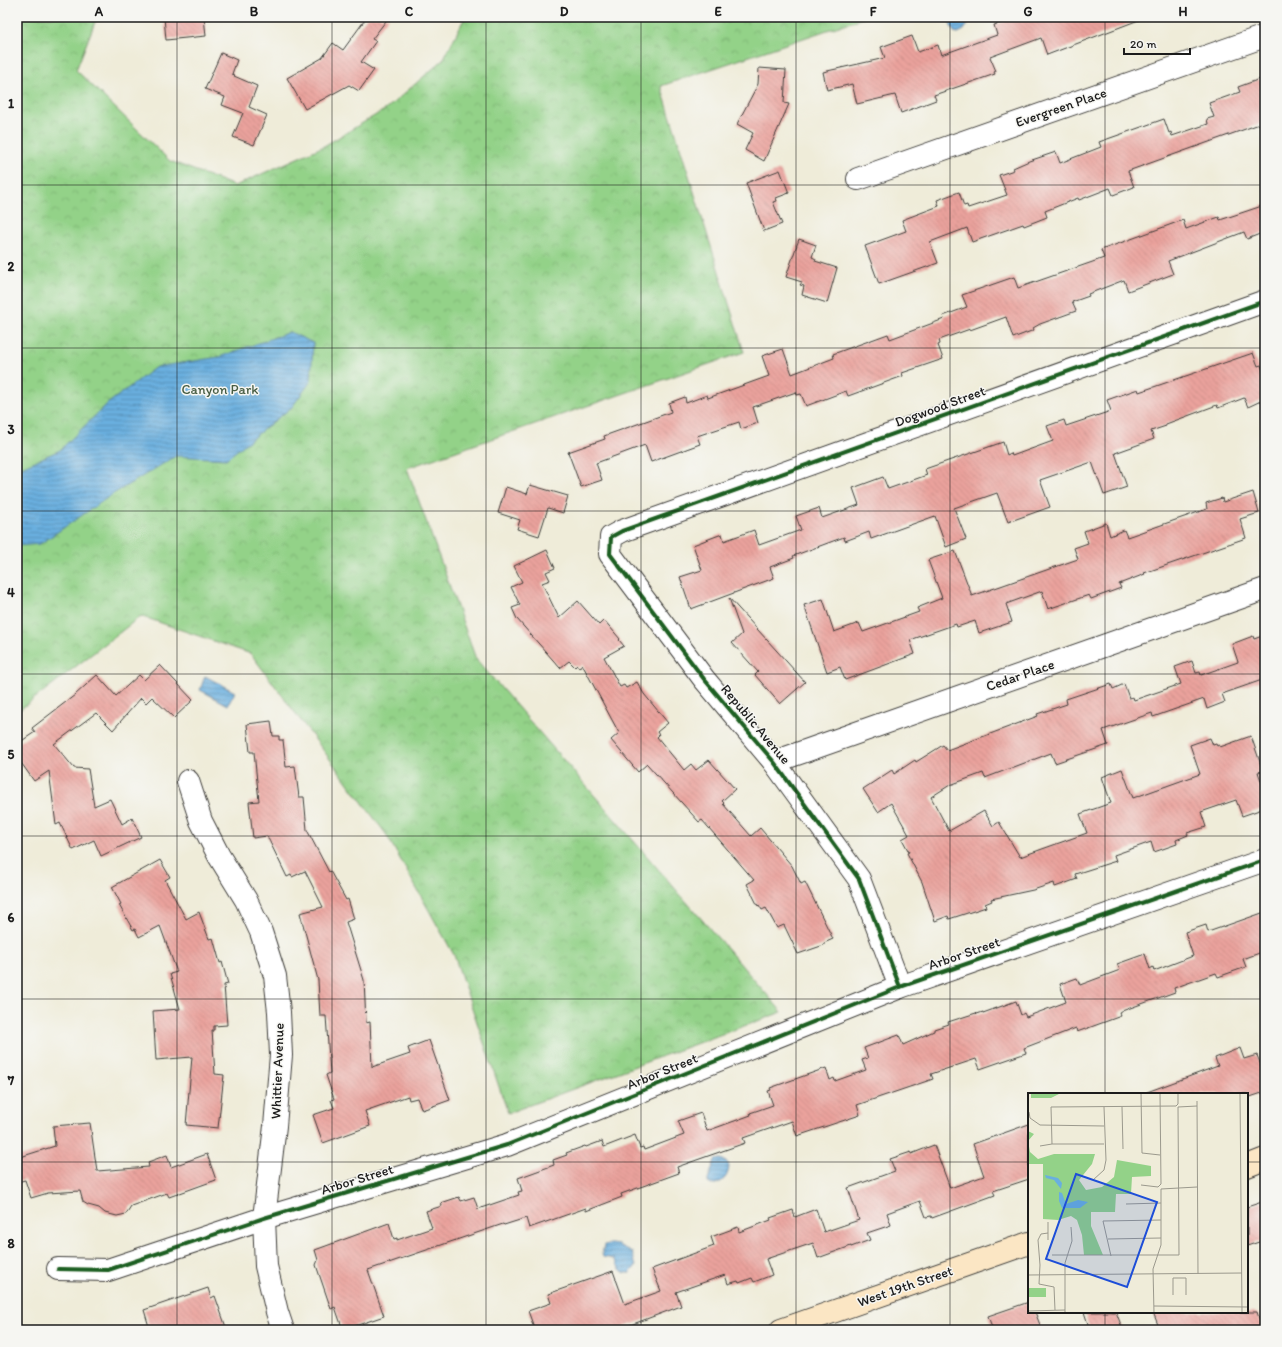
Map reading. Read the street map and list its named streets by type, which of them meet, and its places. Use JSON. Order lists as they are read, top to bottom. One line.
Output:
{"streets":{"street":["Evergreen Place","Dogwood Street","Cedar Place","Republic Avenue","Arbor Street","Whittier Avenue","West 19th Street"]},"crossings":[["Dogwood Street","Republic Avenue"],["Cedar Place","Republic Avenue"],["Republic Avenue","Arbor Street"],["Arbor Street","Whittier Avenue"]],"parks":["Canyon Park"],"scale_bar":"20 m","grid":{"columns":["A","B","C","D","E","F","G","H"],"rows":["1","2","3","4","5","6","7","8"]}}
